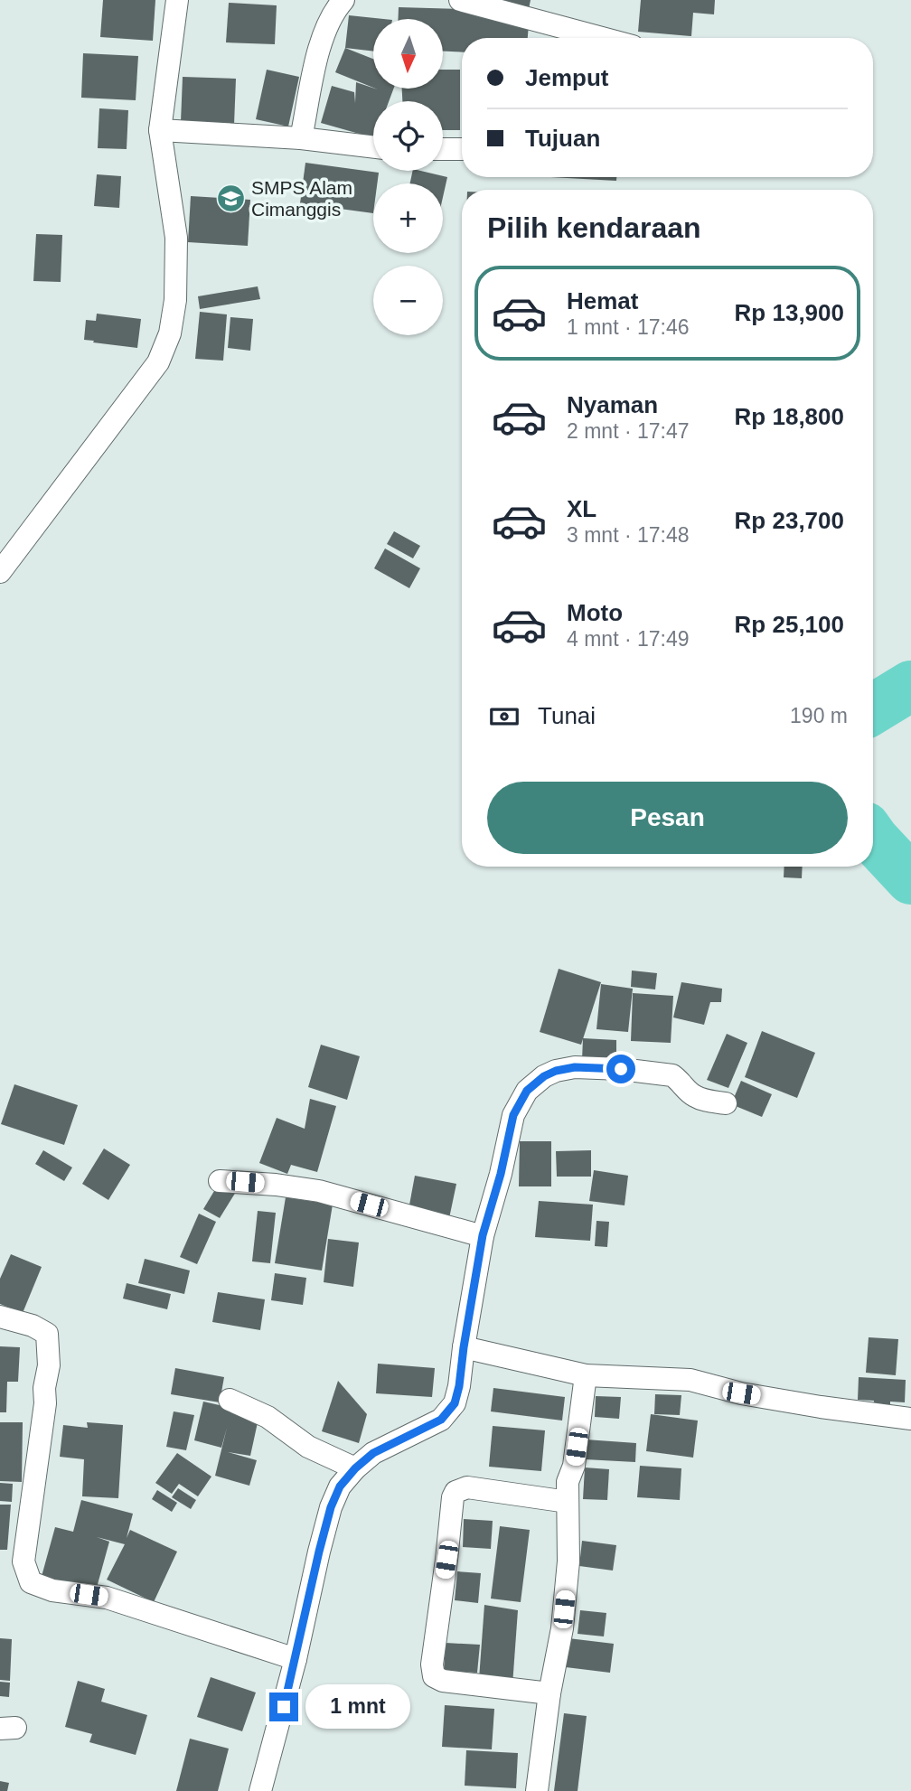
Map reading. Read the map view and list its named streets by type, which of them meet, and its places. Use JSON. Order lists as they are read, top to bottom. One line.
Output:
{"places":{"school or university":["SMPS Alam Cimanggis"]},"north":"bottom","page":{"map_buttons":["+","−"],"banner":["Jemput","Tujuan"],"heading":"Pilih kendaraan","list":[{"name":"Hemat","note":"1 mnt · 17:46","value":"Rp 13,900"},{"name":"Nyaman","note":"2 mnt · 17:47","value":"Rp 18,800"},{"name":"XL","note":"3 mnt · 17:48","value":"Rp 23,700"},{"name":"Moto","note":"4 mnt · 17:49","value":"Rp 25,100"}],"pay":["Tunai","190 m"],"buttons":"Pesan","bubble":"1 mnt"}}
